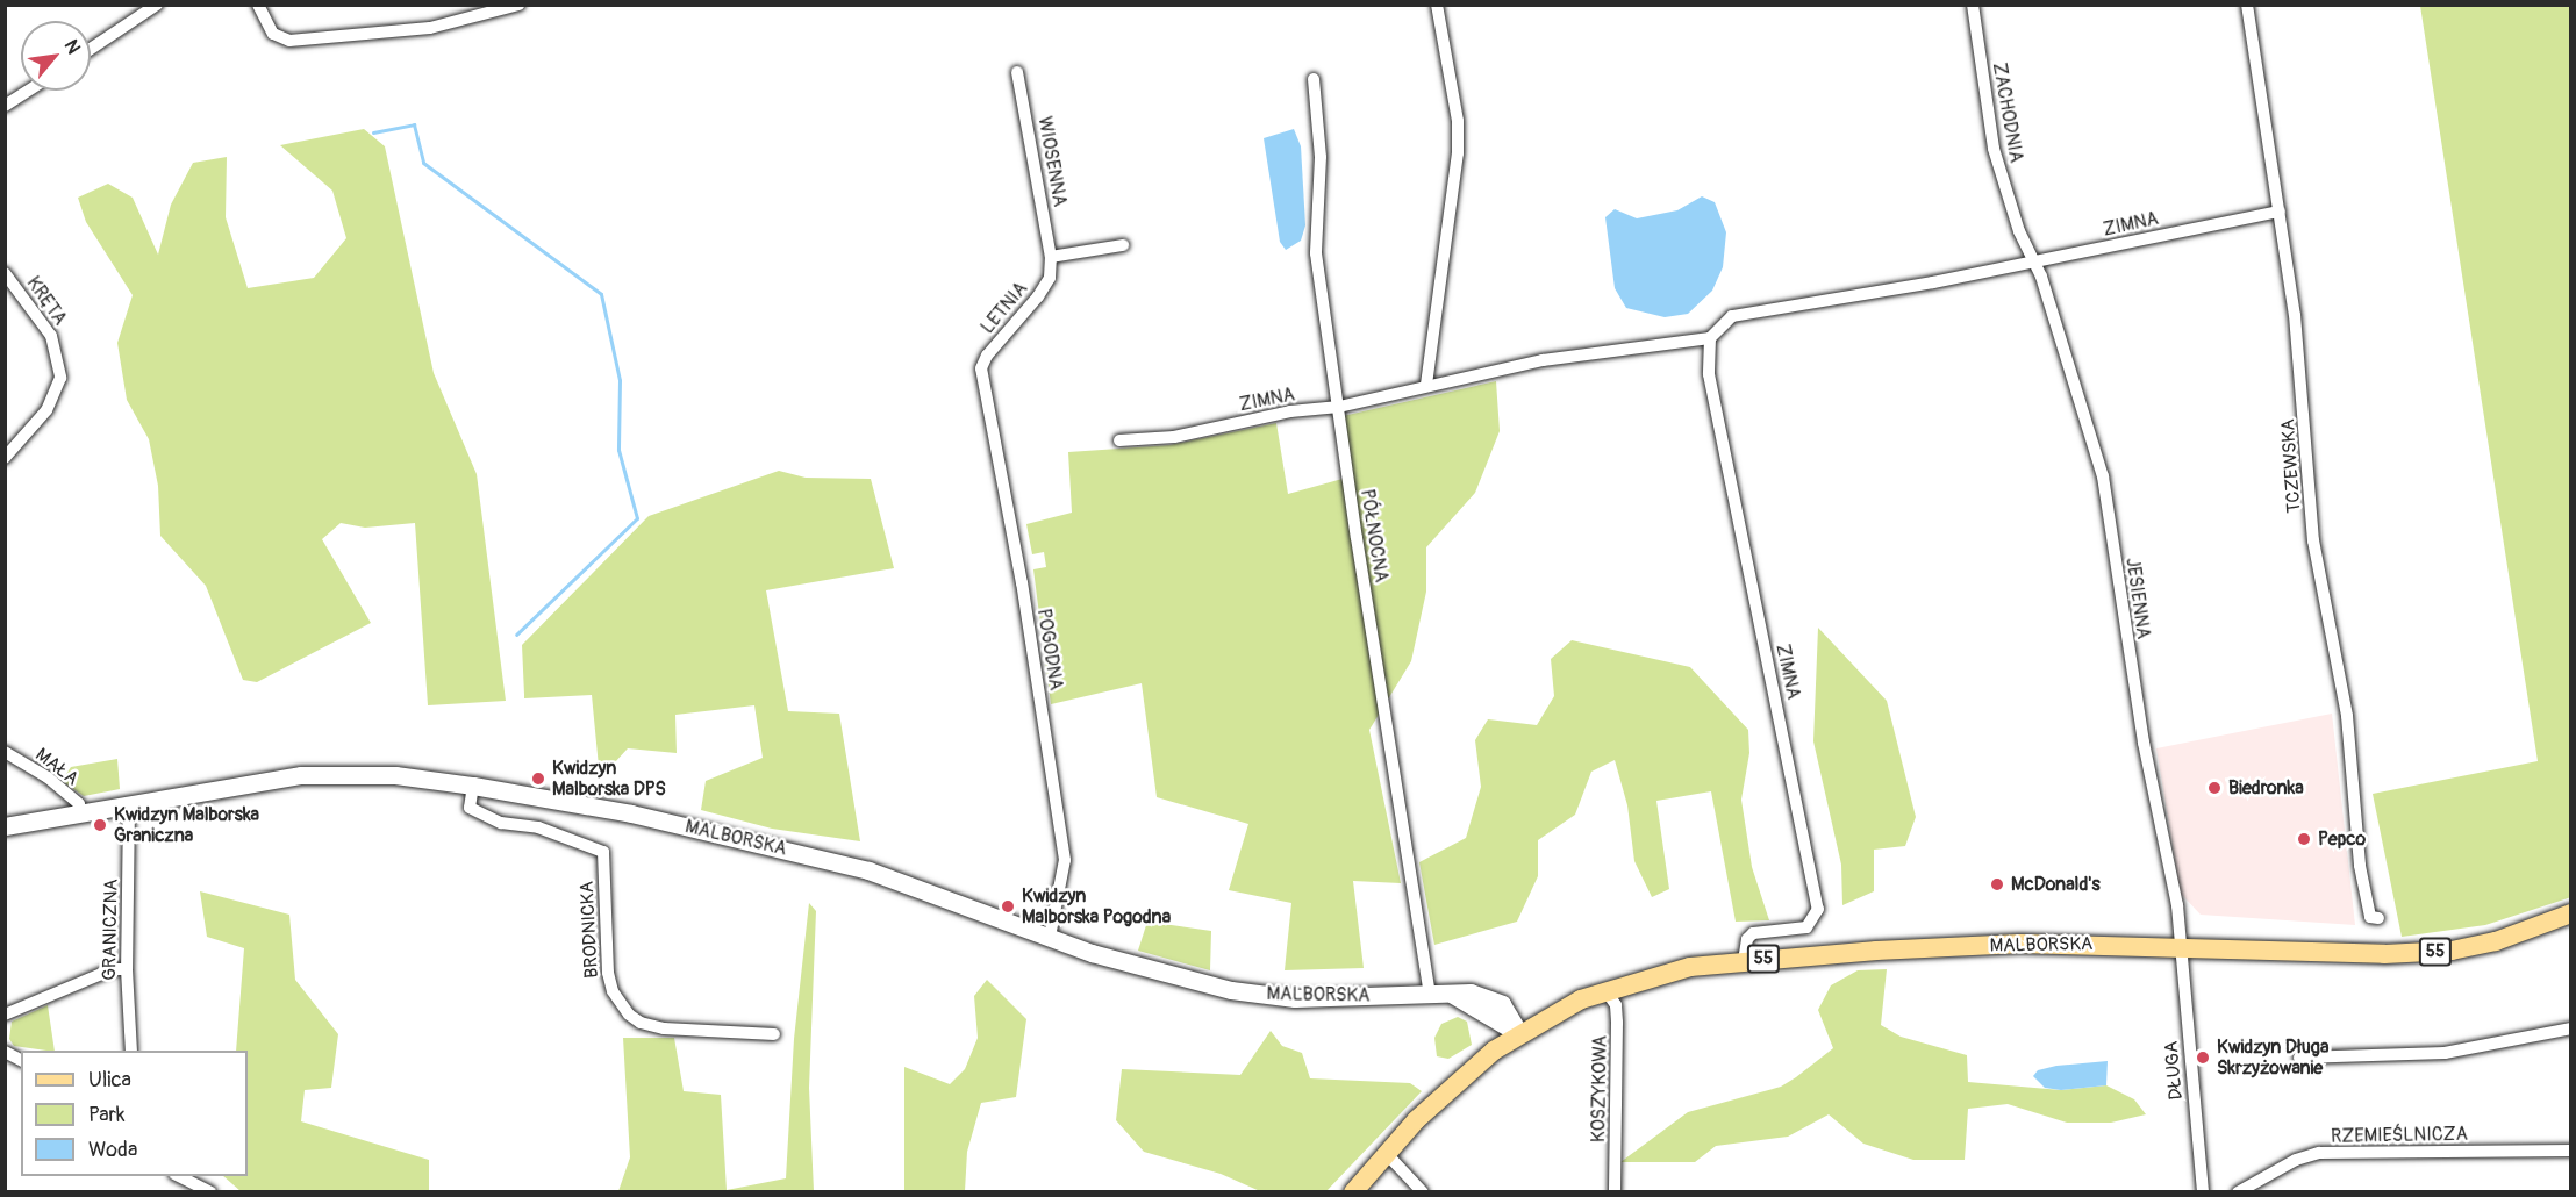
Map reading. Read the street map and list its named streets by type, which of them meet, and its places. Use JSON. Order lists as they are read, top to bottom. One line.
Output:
{"streets":{"main road":["MALBORSKA","55"],"street":["ZACHODNIA","WIOSENNA","ZIMNA","KRĘTA","LETNIA","TCZEWSKA","PÓŁNOCNA","JESIENNA","POGODNA","MAŁA","GRANICZNA","BRODNICKA","DŁUGA","KOSZYKOWA","RZEMIEŚLNICZA"]},"crossings":[["ZACHODNIA","ZIMNA"],["ZACHODNIA","JESIENNA"],["WIOSENNA","LETNIA"],["ZIMNA","TCZEWSKA"],["ZIMNA","PÓŁNOCNA"],["ZIMNA","JESIENNA"],["ZIMNA","MALBORSKA"],["LETNIA","POGODNA"],["PÓŁNOCNA","MALBORSKA"],["JESIENNA","MALBORSKA"],["JESIENNA","DŁUGA"],["POGODNA","MALBORSKA"],["MAŁA","MALBORSKA"],["MALBORSKA","GRANICZNA"],["MALBORSKA","BRODNICKA"],["MALBORSKA","55"],["MALBORSKA","DŁUGA"],["MALBORSKA","KOSZYKOWA"]],"places":["Kwidzyn Malborska DPS","Biedronka","Kwidzyn Malborska Graniczna","Pepco","McDonald's","Kwidzyn Malborska Pogodna","Kwidzyn Długa Skrzyżowanie"],"legend":["Ulica","Park","Woda"],"north":"top right"}
